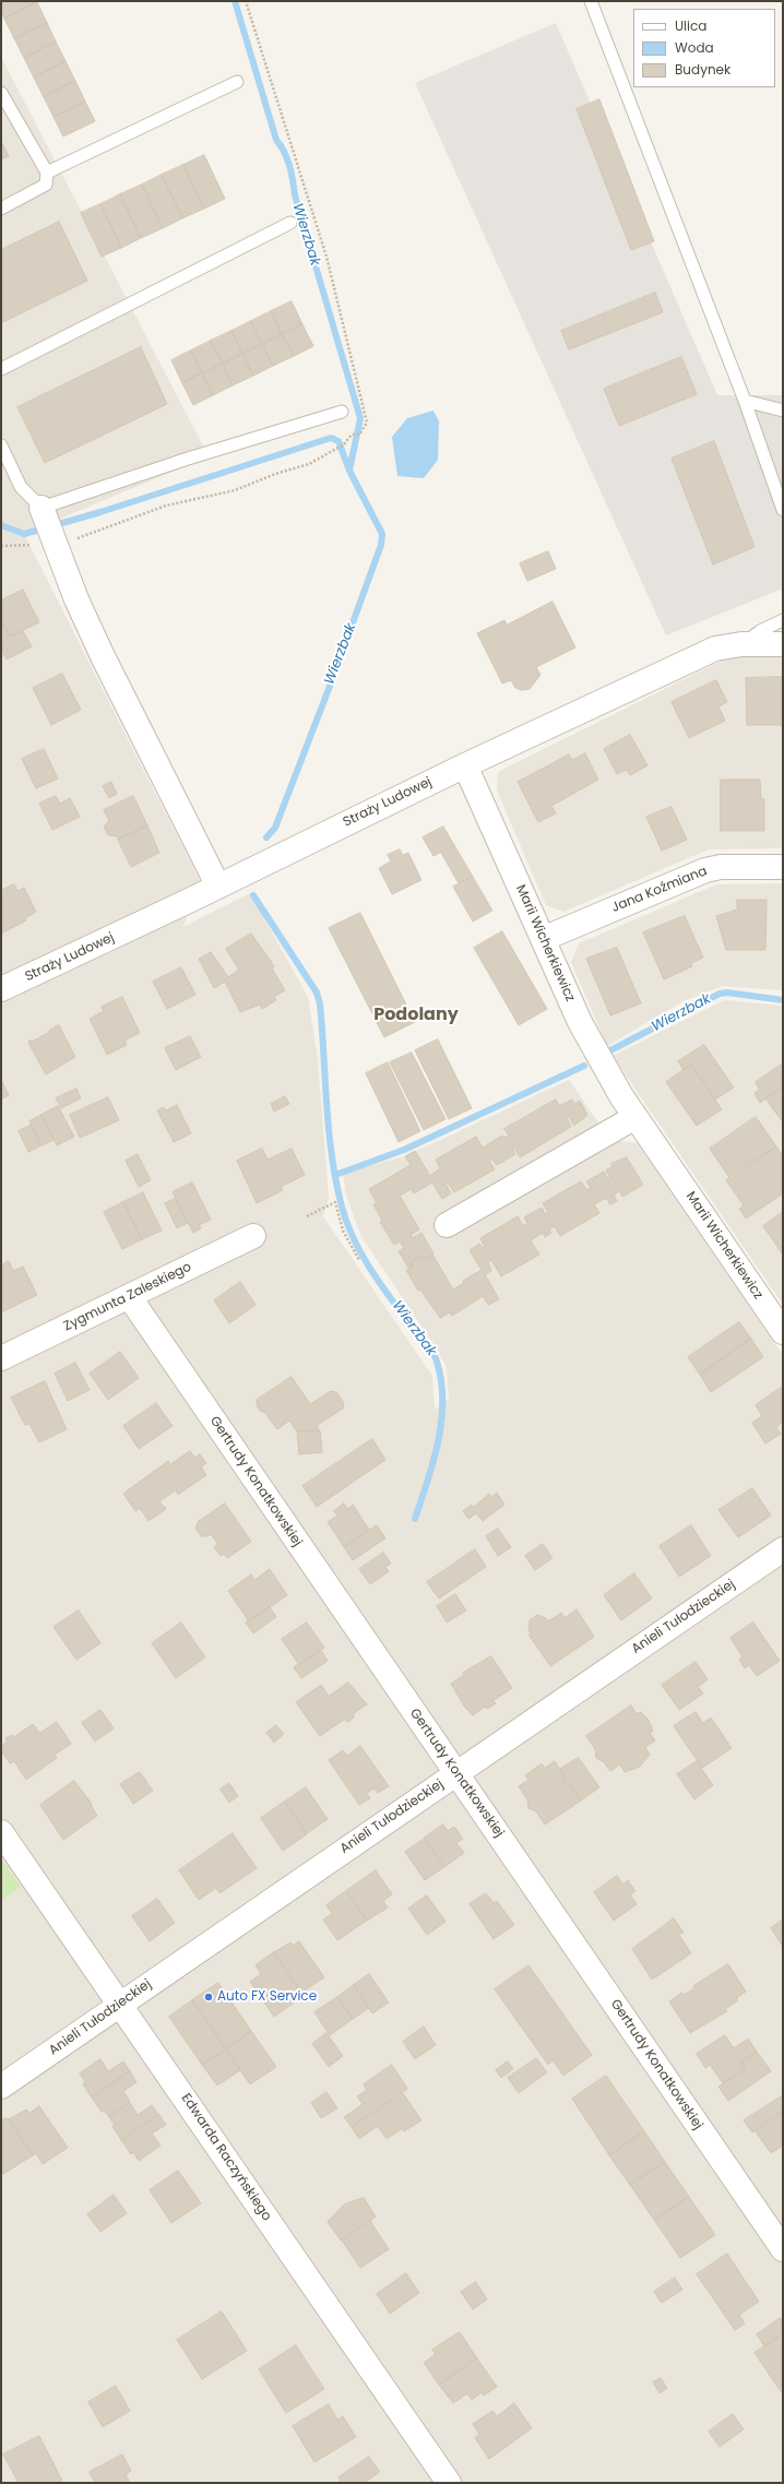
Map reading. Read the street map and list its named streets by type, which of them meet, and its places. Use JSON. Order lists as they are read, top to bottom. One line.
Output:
{"streets":{"street":["Straży Ludowej","Jana Koźmiana","Marii Wicherkiewicz","Zygmunta Zaleskiego","Gertrudy Konatkowskiej","Anieli Tułodzieckiej","Edwarda Raczyńskiego"]},"crossings":[["Straży Ludowej","Marii Wicherkiewicz"],["Jana Koźmiana","Marii Wicherkiewicz"],["Zygmunta Zaleskiego","Gertrudy Konatkowskiej"],["Gertrudy Konatkowskiej","Anieli Tułodzieckiej"],["Anieli Tułodzieckiej","Edwarda Raczyńskiego"]],"districts":["Podolany"],"water":["Wierzbak"],"places":["Auto FX Service"],"legend":["Ulica","Woda","Budynek"]}
